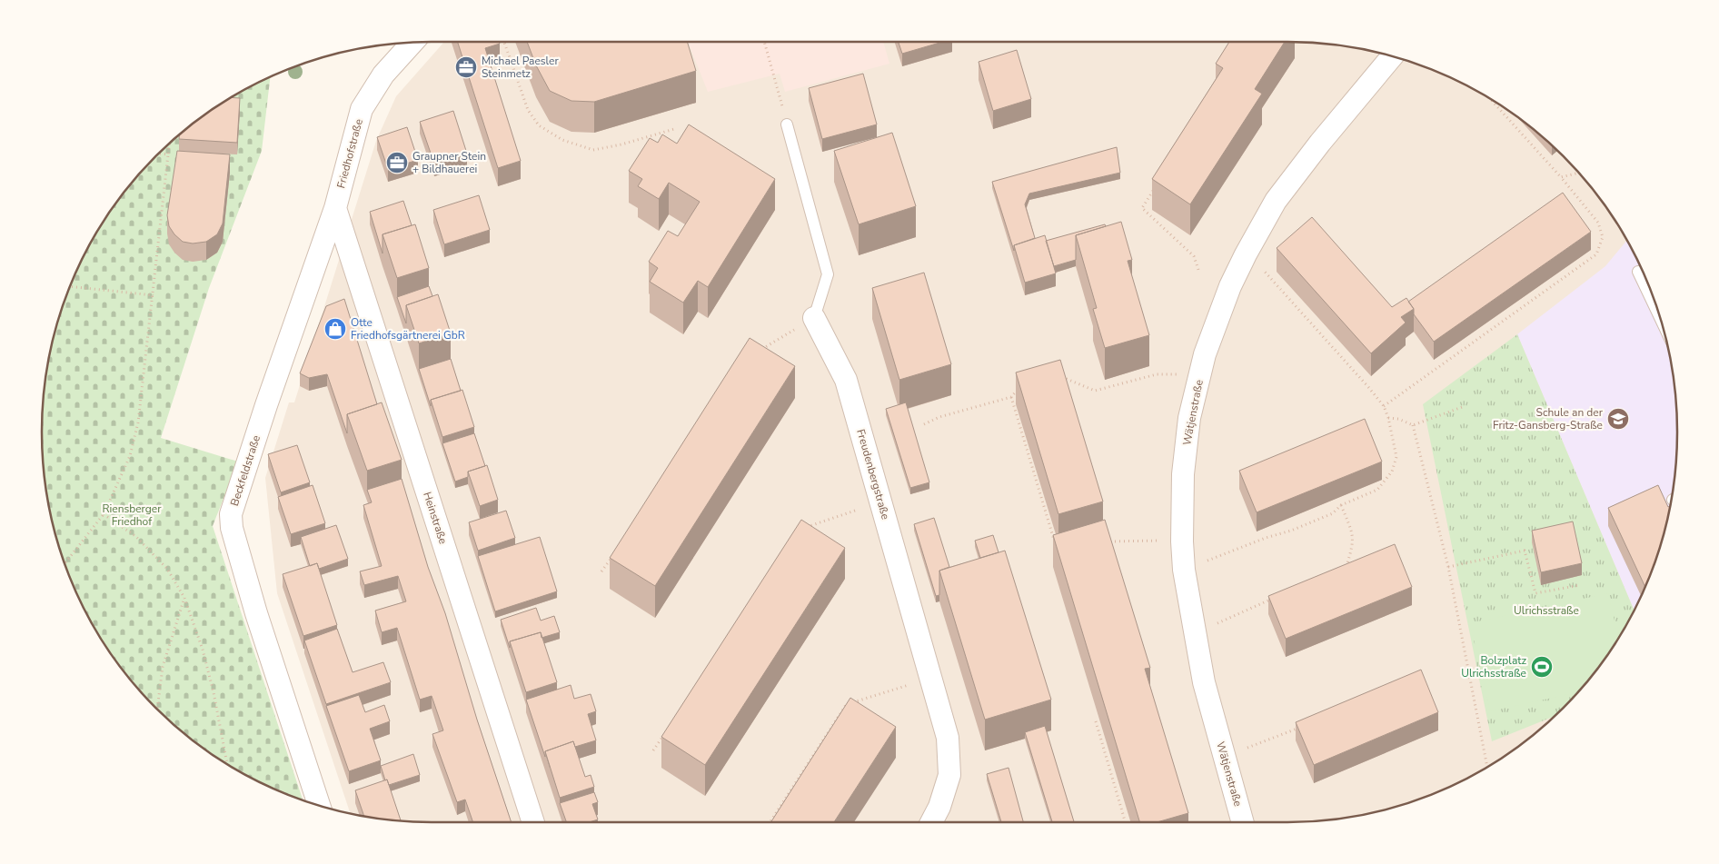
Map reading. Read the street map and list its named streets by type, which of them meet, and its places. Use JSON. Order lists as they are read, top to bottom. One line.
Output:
{"streets":{"street":["Friedhofstraße","Wätjenstraße","Beckfeldstraße","Freudenbergstraße","Heinstraße"]},"crossings":[["Friedhofstraße","Beckfeldstraße"],["Friedhofstraße","Heinstraße"],["Beckfeldstraße","Heinstraße"]],"parks":["Riensberger Friedhof","Ulrichsstraße"],"places":{"office":["Michael Paesler Steinmetz","Graupner Stein + Bildhauerei"],"shop":["Otte Friedhofsgärtnerei GbR"],"school or university":["Schule an der Fritz-Gansberg-Straße"],"sports":["Bolzplatz Ulrichsstraße"]}}
